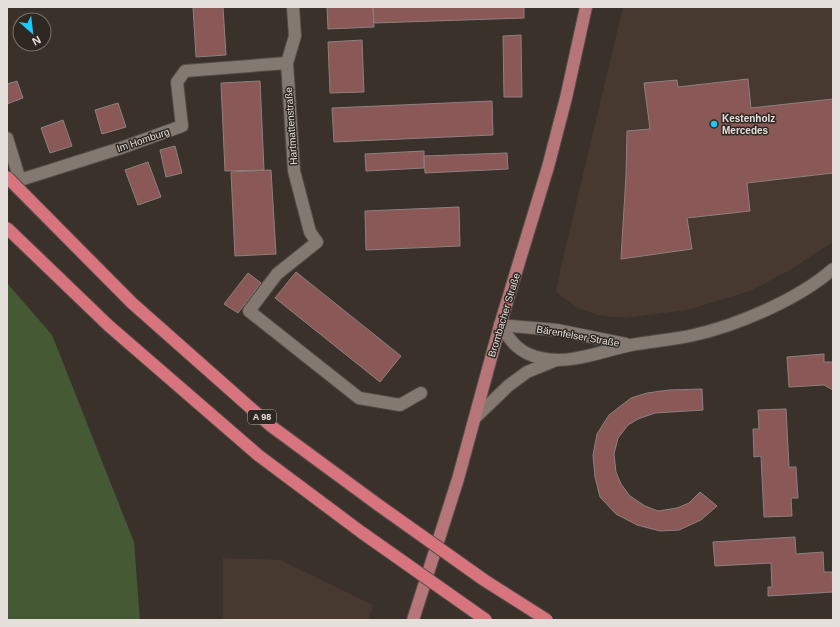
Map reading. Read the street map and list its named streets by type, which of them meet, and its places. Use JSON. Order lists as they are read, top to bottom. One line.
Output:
{"streets":{"highway":["A 98"],"main road":["Brombacher Straße"],"street":["Hartmattenstraße","Im Homburg","Bärenfelser Straße"]},"crossings":[["Hartmattenstraße","Im Homburg"],["Brombacher Straße","Bärenfelser Straße"]],"places":["Kestenholz Mercedes"],"north":"bottom right"}
